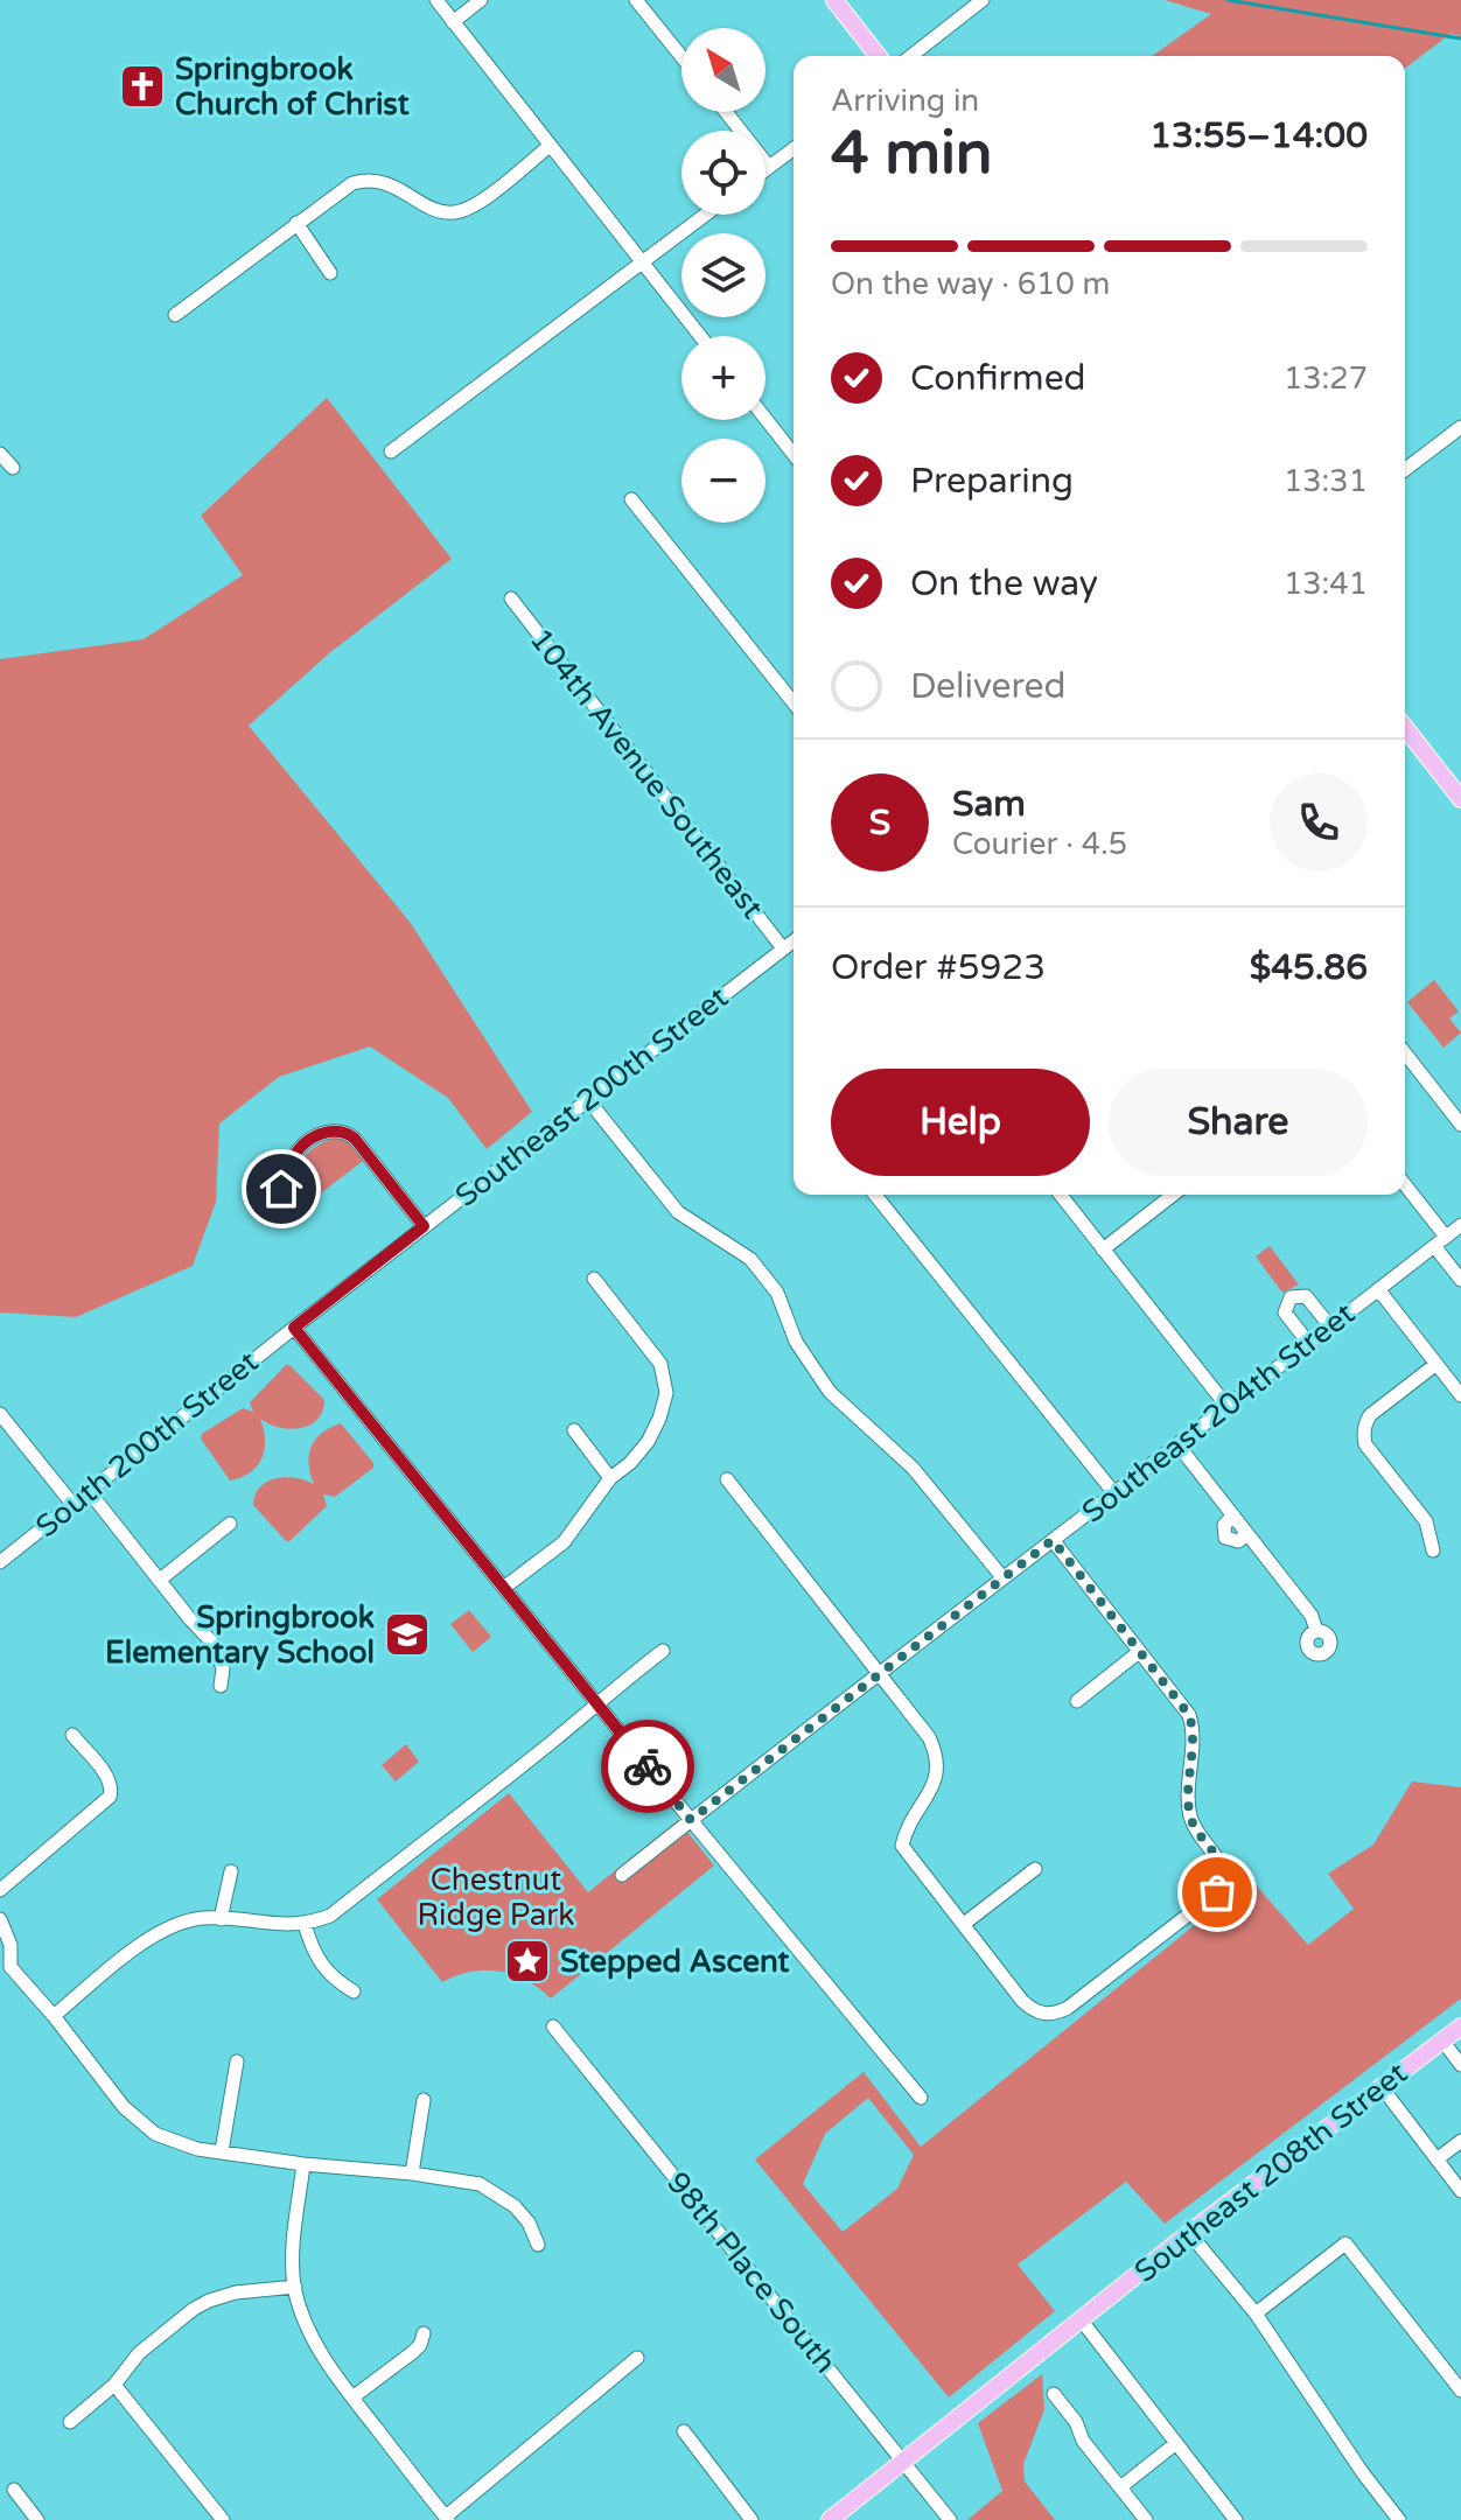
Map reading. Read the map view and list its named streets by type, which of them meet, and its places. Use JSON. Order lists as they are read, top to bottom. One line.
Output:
{"streets":{"main road":["Southeast 208th Street"],"street":["104th Avenue Southeast","Southeast 200th Street","Southeast 204th Street","South 200th Street","98th Place South"]},"crossings":[["104th Avenue Southeast","Southeast 200th Street"],["Southeast 200th Street","South 200th Street"],["Southeast 208th Street","98th Place South"]],"parks":["Chestnut Ridge Park"],"places":{"church":["Springbrook Church of Christ"],"school or university":["Springbrook Elementary School"],"place":["Stepped Ascent"]},"north":"top left","page":{"map_buttons":["+","−"],"heading":["4 min","Arriving in","13:55–14:00"],"panel":["Sam","Courier · 4.5","Order #5923","$45.86"],"bar":"On the way · 610 m","list":[["Confirmed","13:27"],["Preparing","13:31"],["On the way","13:41"],"Delivered"],"round":"S","buttons":["Help","Share"]}}
